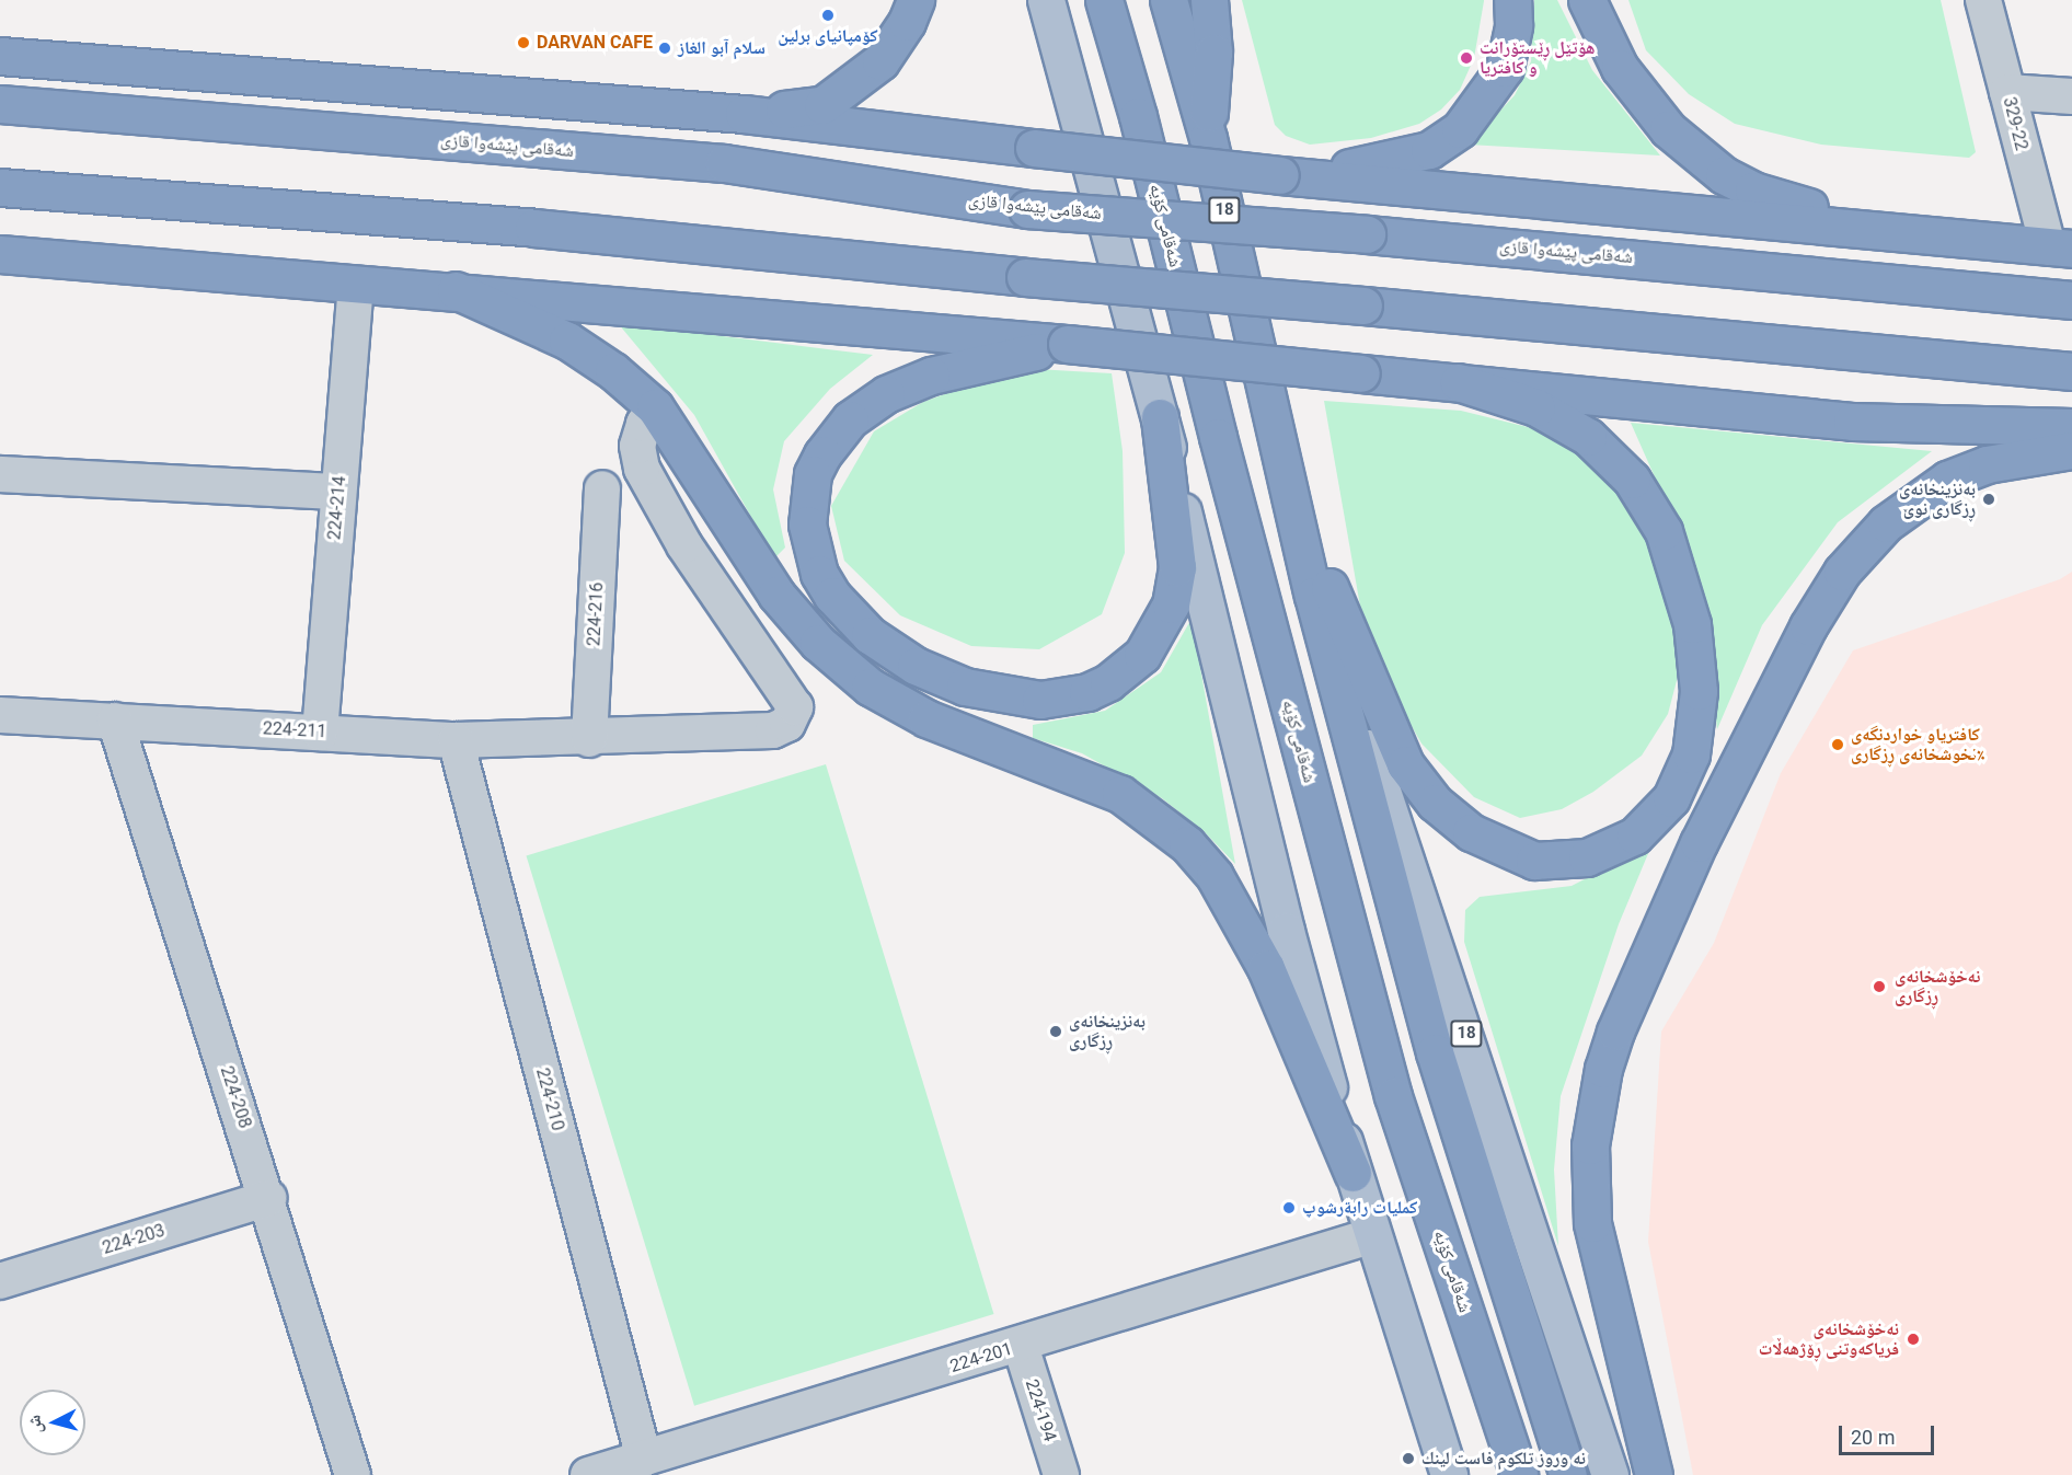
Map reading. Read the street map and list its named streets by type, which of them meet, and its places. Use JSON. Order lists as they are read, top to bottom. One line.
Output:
{"streets":{"highway":["شەقامی پێشەوا قازی","18","شەقامی کۆیە"],"street":["329-22","224-214","224-216","224-211","224-208","224-210","224-203","224-201","224-194"]},"crossings":[["224-214","224-211"],["224-216","224-211"],["224-211","224-208"],["224-211","224-210"],["224-208","224-203"],["224-210","224-201"],["224-201","224-194"]],"places":["کۆمپانیای برلین","DARVAN CAFE","سلام آبو الغاز","هۆتێل ڕێستۆرانت و کافتریا","بەنزینخانەی ڕزگاری نوێ","كافتریاو خواردنگەی نخوشخانەی ڕزگاری٪","نەخۆشخانەی ڕزگاری","بەنزینخانەی ڕزگاری","کملیات رابةرشوپ","نەخۆشخانەی فریاکەوتنی ڕۆژهەڵات","نه وروز تلكوم فاست لينك"],"scale_bar":"20 m","north":"left"}
